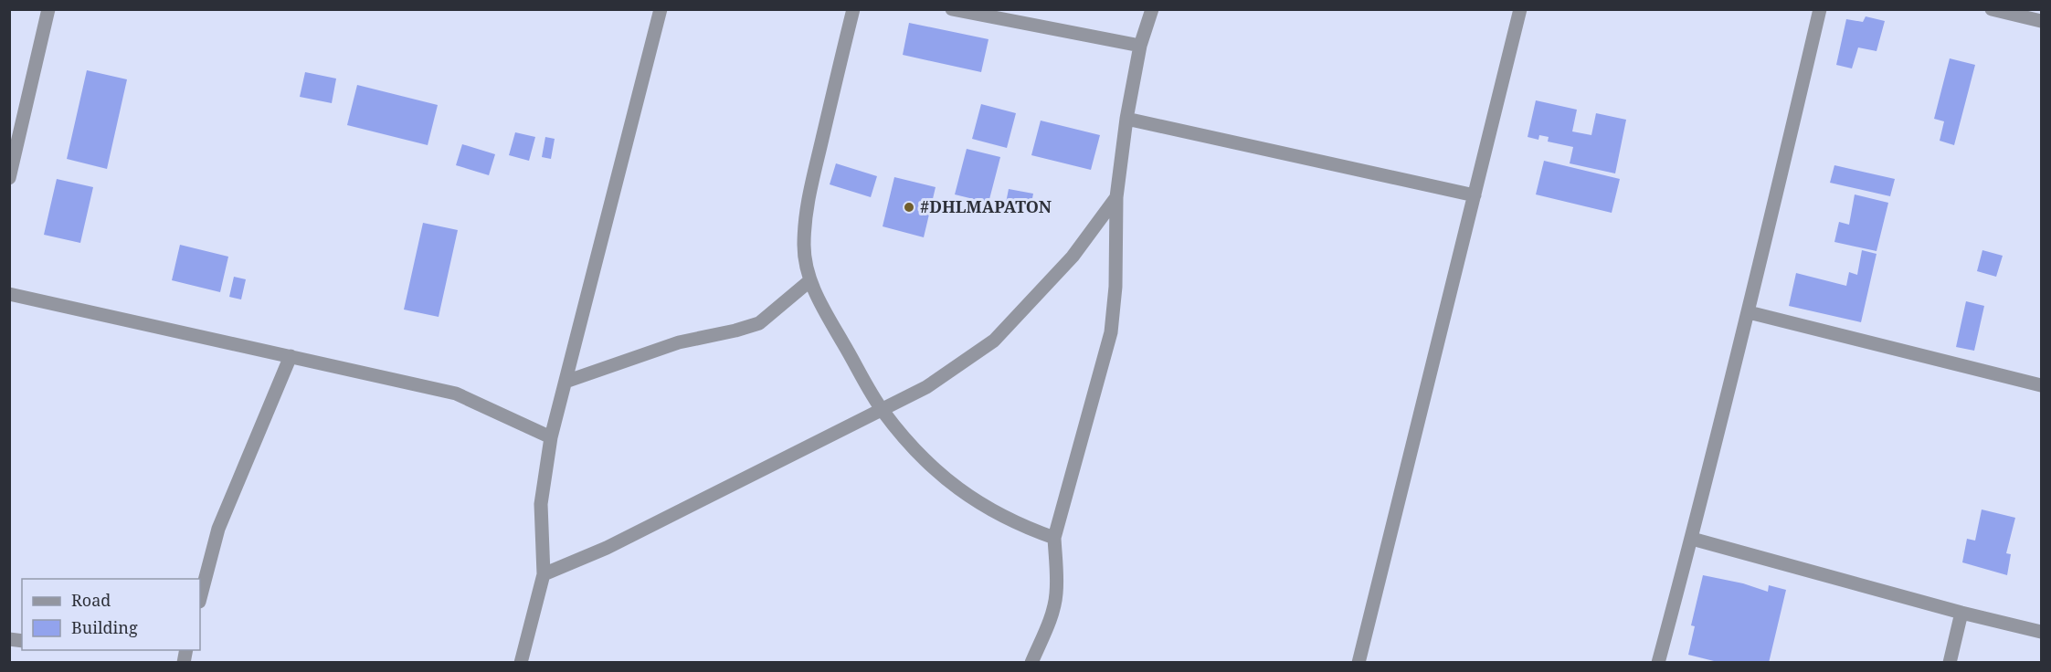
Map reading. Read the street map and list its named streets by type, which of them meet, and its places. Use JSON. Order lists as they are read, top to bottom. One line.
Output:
{"places":["#DHLMAPATON"],"legend":["Road","Building"]}
